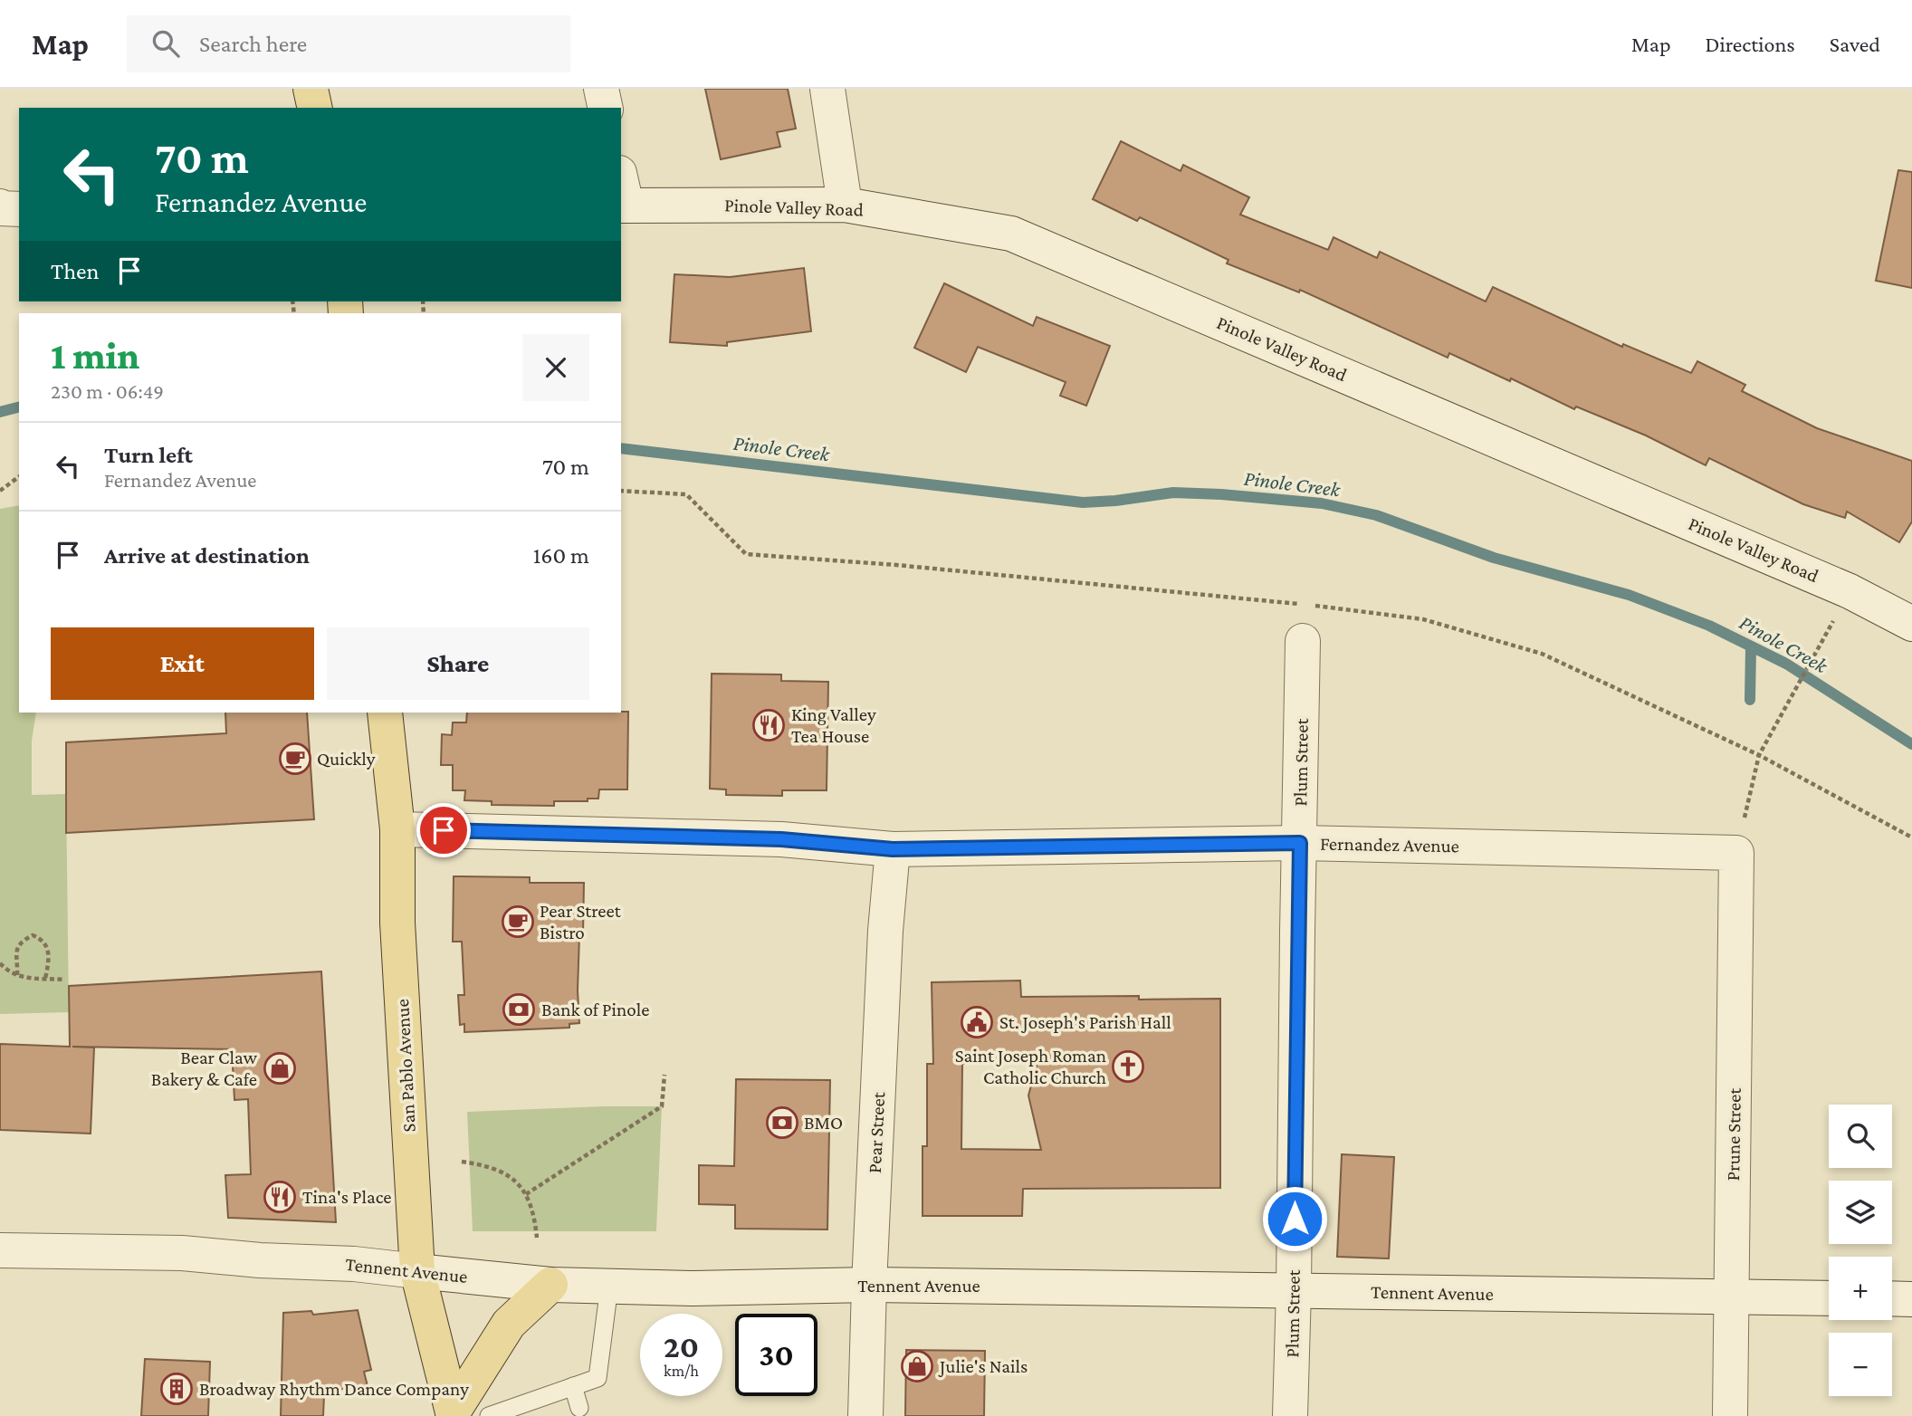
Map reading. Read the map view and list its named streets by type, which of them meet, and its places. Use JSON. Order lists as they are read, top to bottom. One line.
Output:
{"streets":{"main road":["San Pablo Avenue"],"street":["Pinole Valley Road","Plum Street","Fernandez Avenue","Pear Street","Prune Street","Tennent Avenue"]},"crossings":[["Plum Street","Fernandez Avenue"],["Plum Street","Tennent Avenue"],["Fernandez Avenue","San Pablo Avenue"],["Fernandez Avenue","Pear Street"],["Fernandez Avenue","Prune Street"],["San Pablo Avenue","Tennent Avenue"],["Pear Street","Tennent Avenue"],["Prune Street","Tennent Avenue"]],"water":["Pinole Creek"],"places":{"restaurant":["King Valley Tea House","Tina's Place"],"cafe":["Quickly","Pear Street Bistro"],"bank":["Bank of Pinole","BMO"],"public building":["St. Joseph's Parish Hall"],"church":["Saint Joseph Roman Catholic Church"],"shop":["Bear Claw Bakery & Cafe","Julie's Nails"],"building":["Broadway Rhythm Dance Company"]},"page":{"header":"Map","search":"Search here","nav":["Map","Directions","Saved"],"turn":["70 m","Fernandez Avenue"],"then":"Then","heading":["1 min","230 m · 06:49"],"list":[{"name":"Turn left","note":"Fernandez Avenue","value":"70 m"},{"name":"Arrive at destination","value":"160 m"}],"buttons":["Exit","Share"],"map_buttons":["+","−"],"speed":"20 km/h","limit":"30"}}
